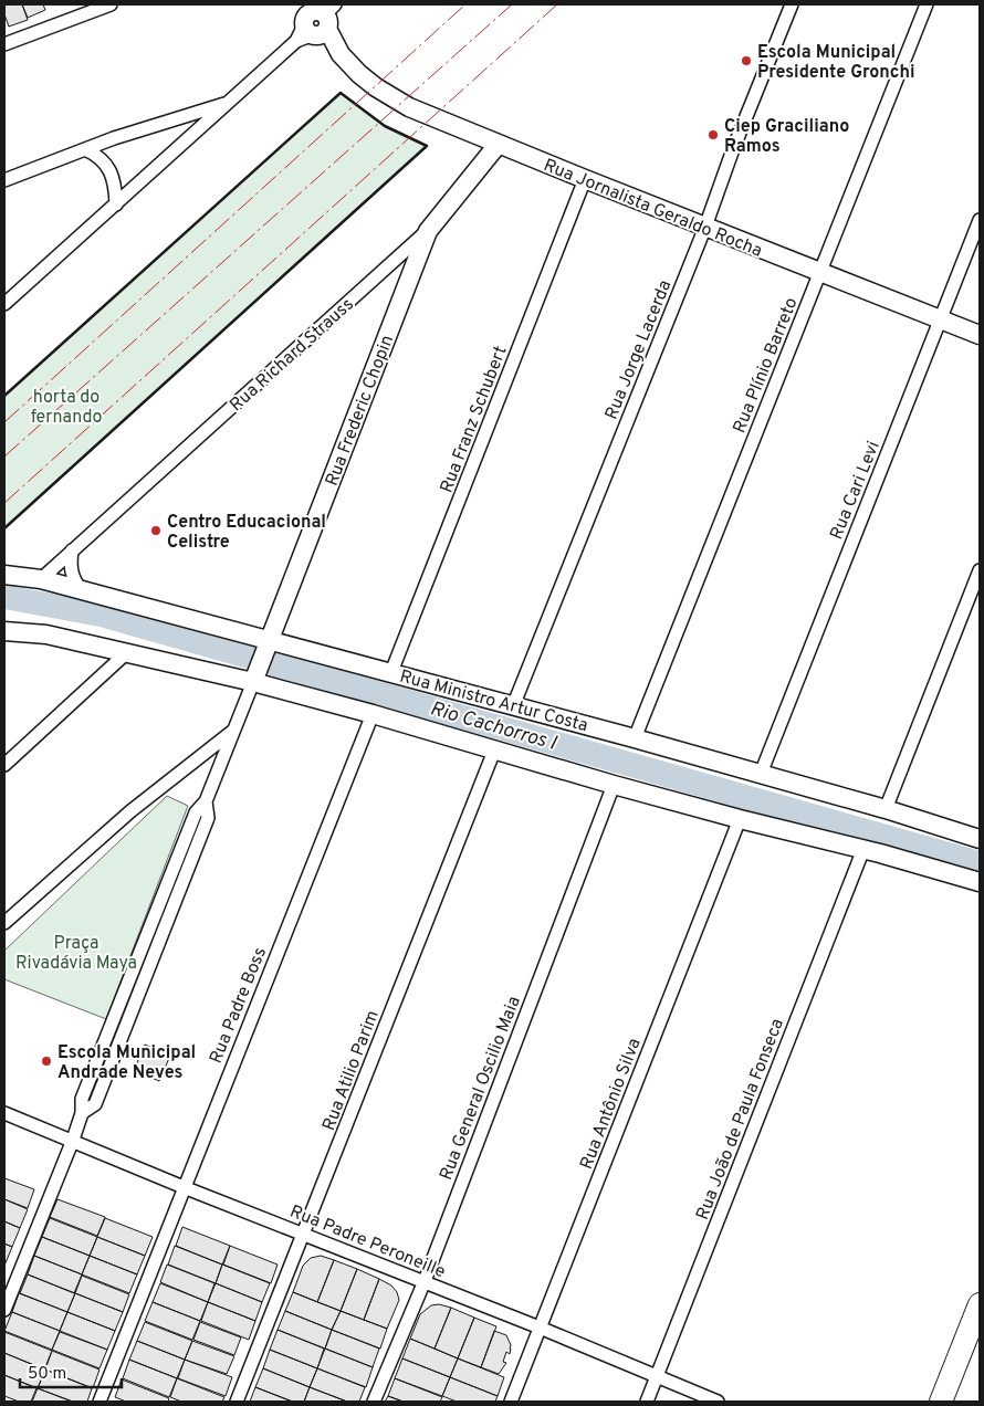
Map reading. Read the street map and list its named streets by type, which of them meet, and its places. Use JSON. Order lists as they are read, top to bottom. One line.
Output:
{"streets":{"street":["Rua Jornalista Geraldo Rocha","Rua Jorge Lacerda","Rua Richard Strauss","Rua Plínio Barreto","Rua Frederic Chopin","Rua Franz Schubert","Rua Cari Levi","Rua Ministro Artur Costa","Rua Padre Boss","Rua Atilio Parim","Rua General Oscilio Maia","Rua Antônio Silva","Rua João de Paula Fonseca","Rua Padre Peroneille"]},"crossings":[["Rua Jornalista Geraldo Rocha","Rua Jorge Lacerda"],["Rua Jornalista Geraldo Rocha","Rua Richard Strauss"],["Rua Jornalista Geraldo Rocha","Rua Plínio Barreto"],["Rua Jornalista Geraldo Rocha","Rua Franz Schubert"],["Rua Jornalista Geraldo Rocha","Rua Cari Levi"],["Rua Jorge Lacerda","Rua Ministro Artur Costa"],["Rua Richard Strauss","Rua Frederic Chopin"],["Rua Richard Strauss","Rua Ministro Artur Costa"],["Rua Plínio Barreto","Rua Ministro Artur Costa"],["Rua Frederic Chopin","Rua Ministro Artur Costa"],["Rua Franz Schubert","Rua Ministro Artur Costa"],["Rua Cari Levi","Rua Ministro Artur Costa"],["Rua Padre Boss","Rua Padre Peroneille"],["Rua Atilio Parim","Rua Padre Peroneille"],["Rua General Oscilio Maia","Rua Padre Peroneille"],["Rua Antônio Silva","Rua Padre Peroneille"],["Rua João de Paula Fonseca","Rua Padre Peroneille"]],"water":["Rio Cachorros I"],"parks":["horta do fernando","Praça Rivadávia Maya"],"places":["Escola Municipal Presidente Gronchi","Ciep Graciliano Ramos","Centro Educacional Celistre","Escola Municipal Andrade Neves"],"scale_bar":"50 m"}
